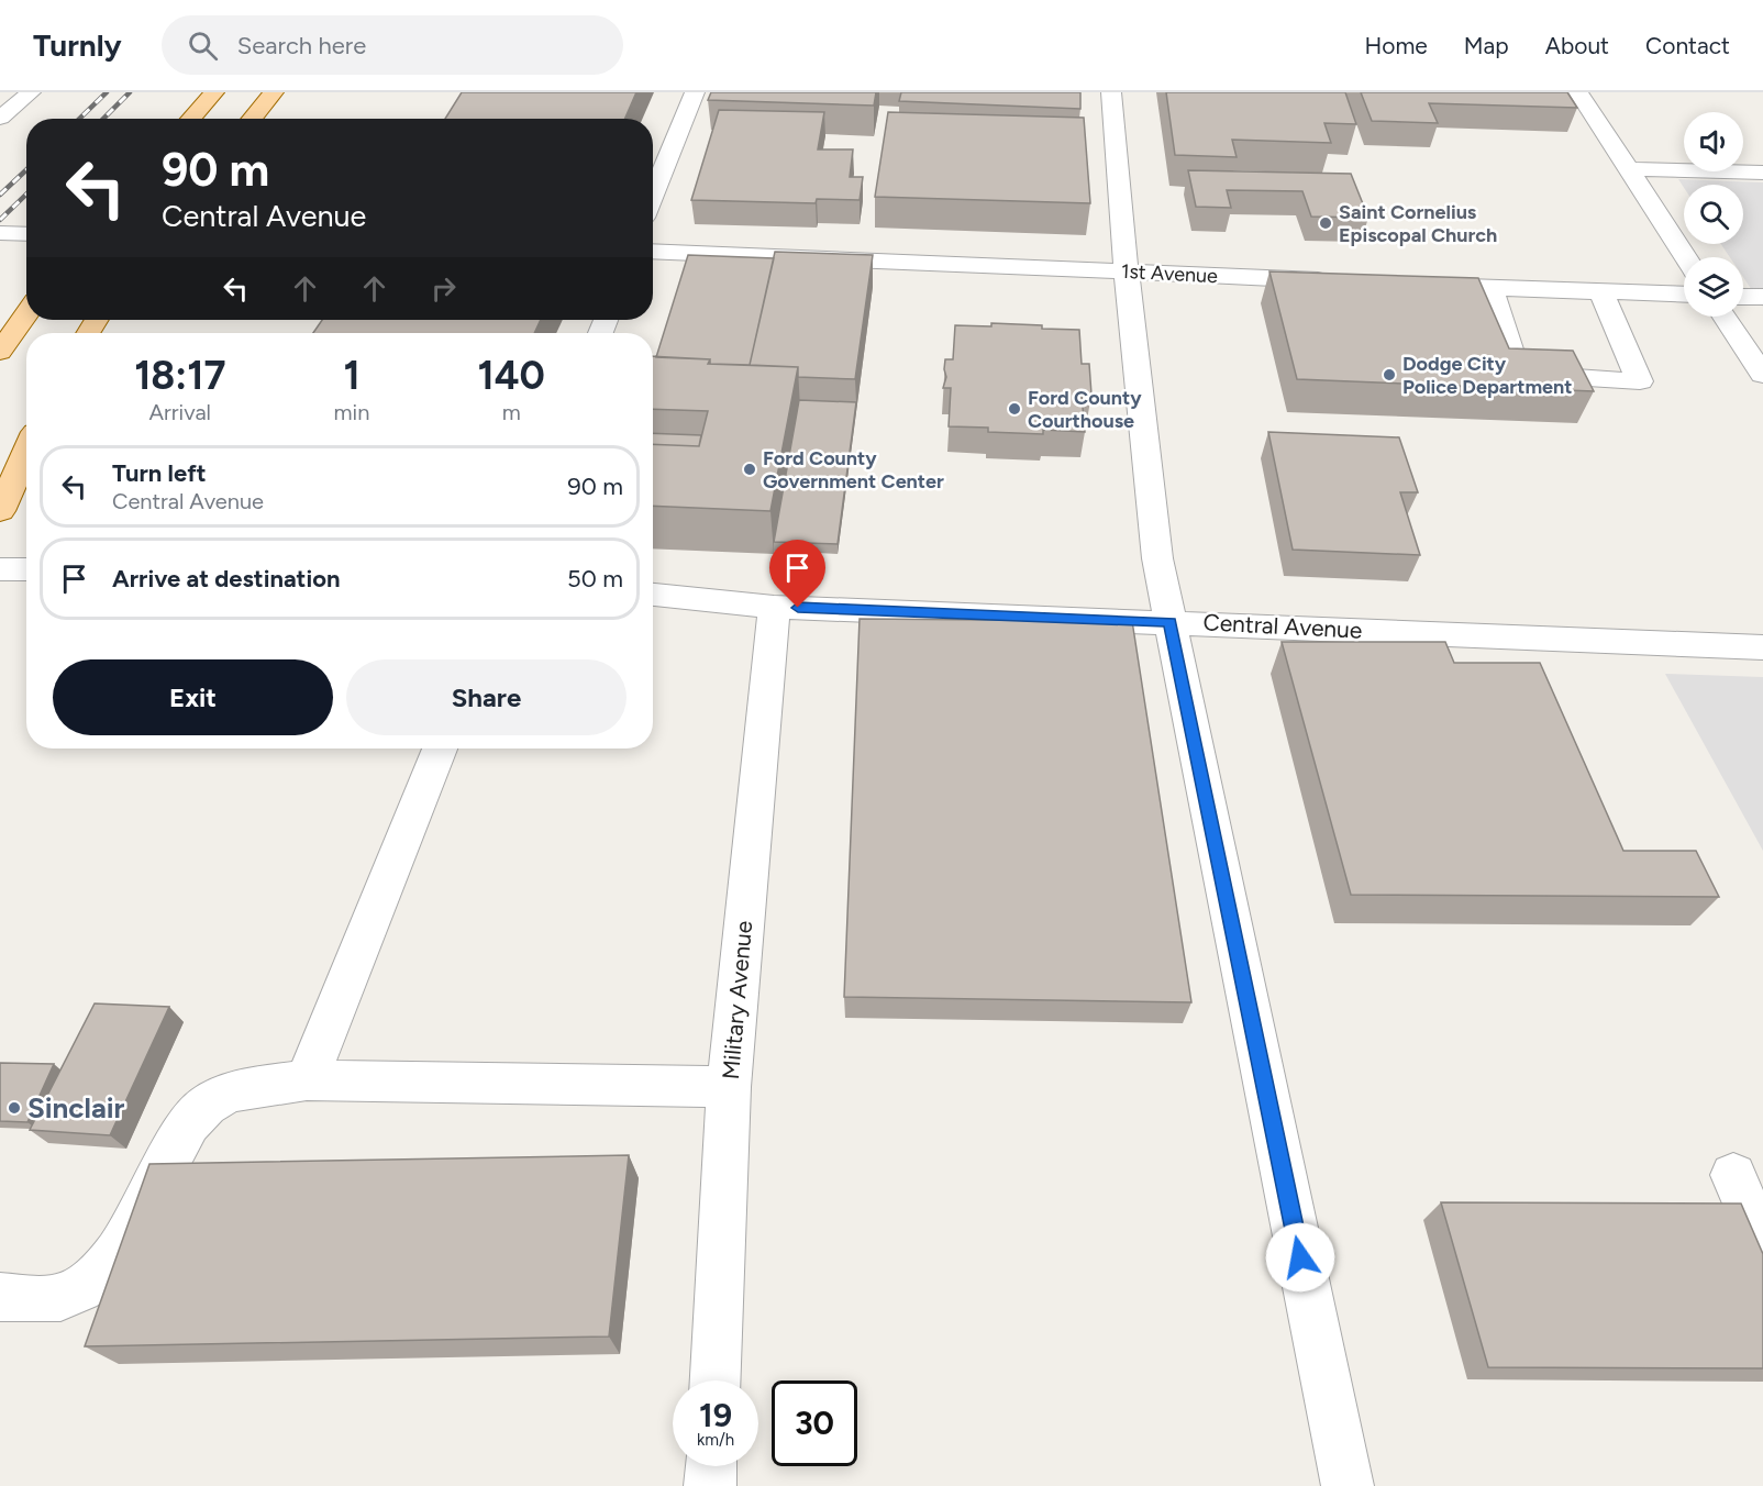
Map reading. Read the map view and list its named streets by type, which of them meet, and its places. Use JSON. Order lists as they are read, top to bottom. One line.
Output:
{"streets":{"street":["1st Avenue","Central Avenue","Military Avenue"]},"crossings":[["Central Avenue","Military Avenue"]],"places":["Saint Cornelius Episcopal Church","Dodge City Police Department","Ford County Courthouse","Ford County Government Center","Sinclair"],"page":{"header":"Turnly","search":"Search here","nav":["Home","Map","About","Contact"],"turn":["90 m","Central Avenue"],"eta":["18:17","Arrival","1","min","140","m"],"list":[{"name":"Turn left","note":"Central Avenue","value":"90 m"},{"name":"Arrive at destination","value":"50 m"}],"buttons":["Exit","Share"],"speed":"19 km/h","limit":"30"}}
